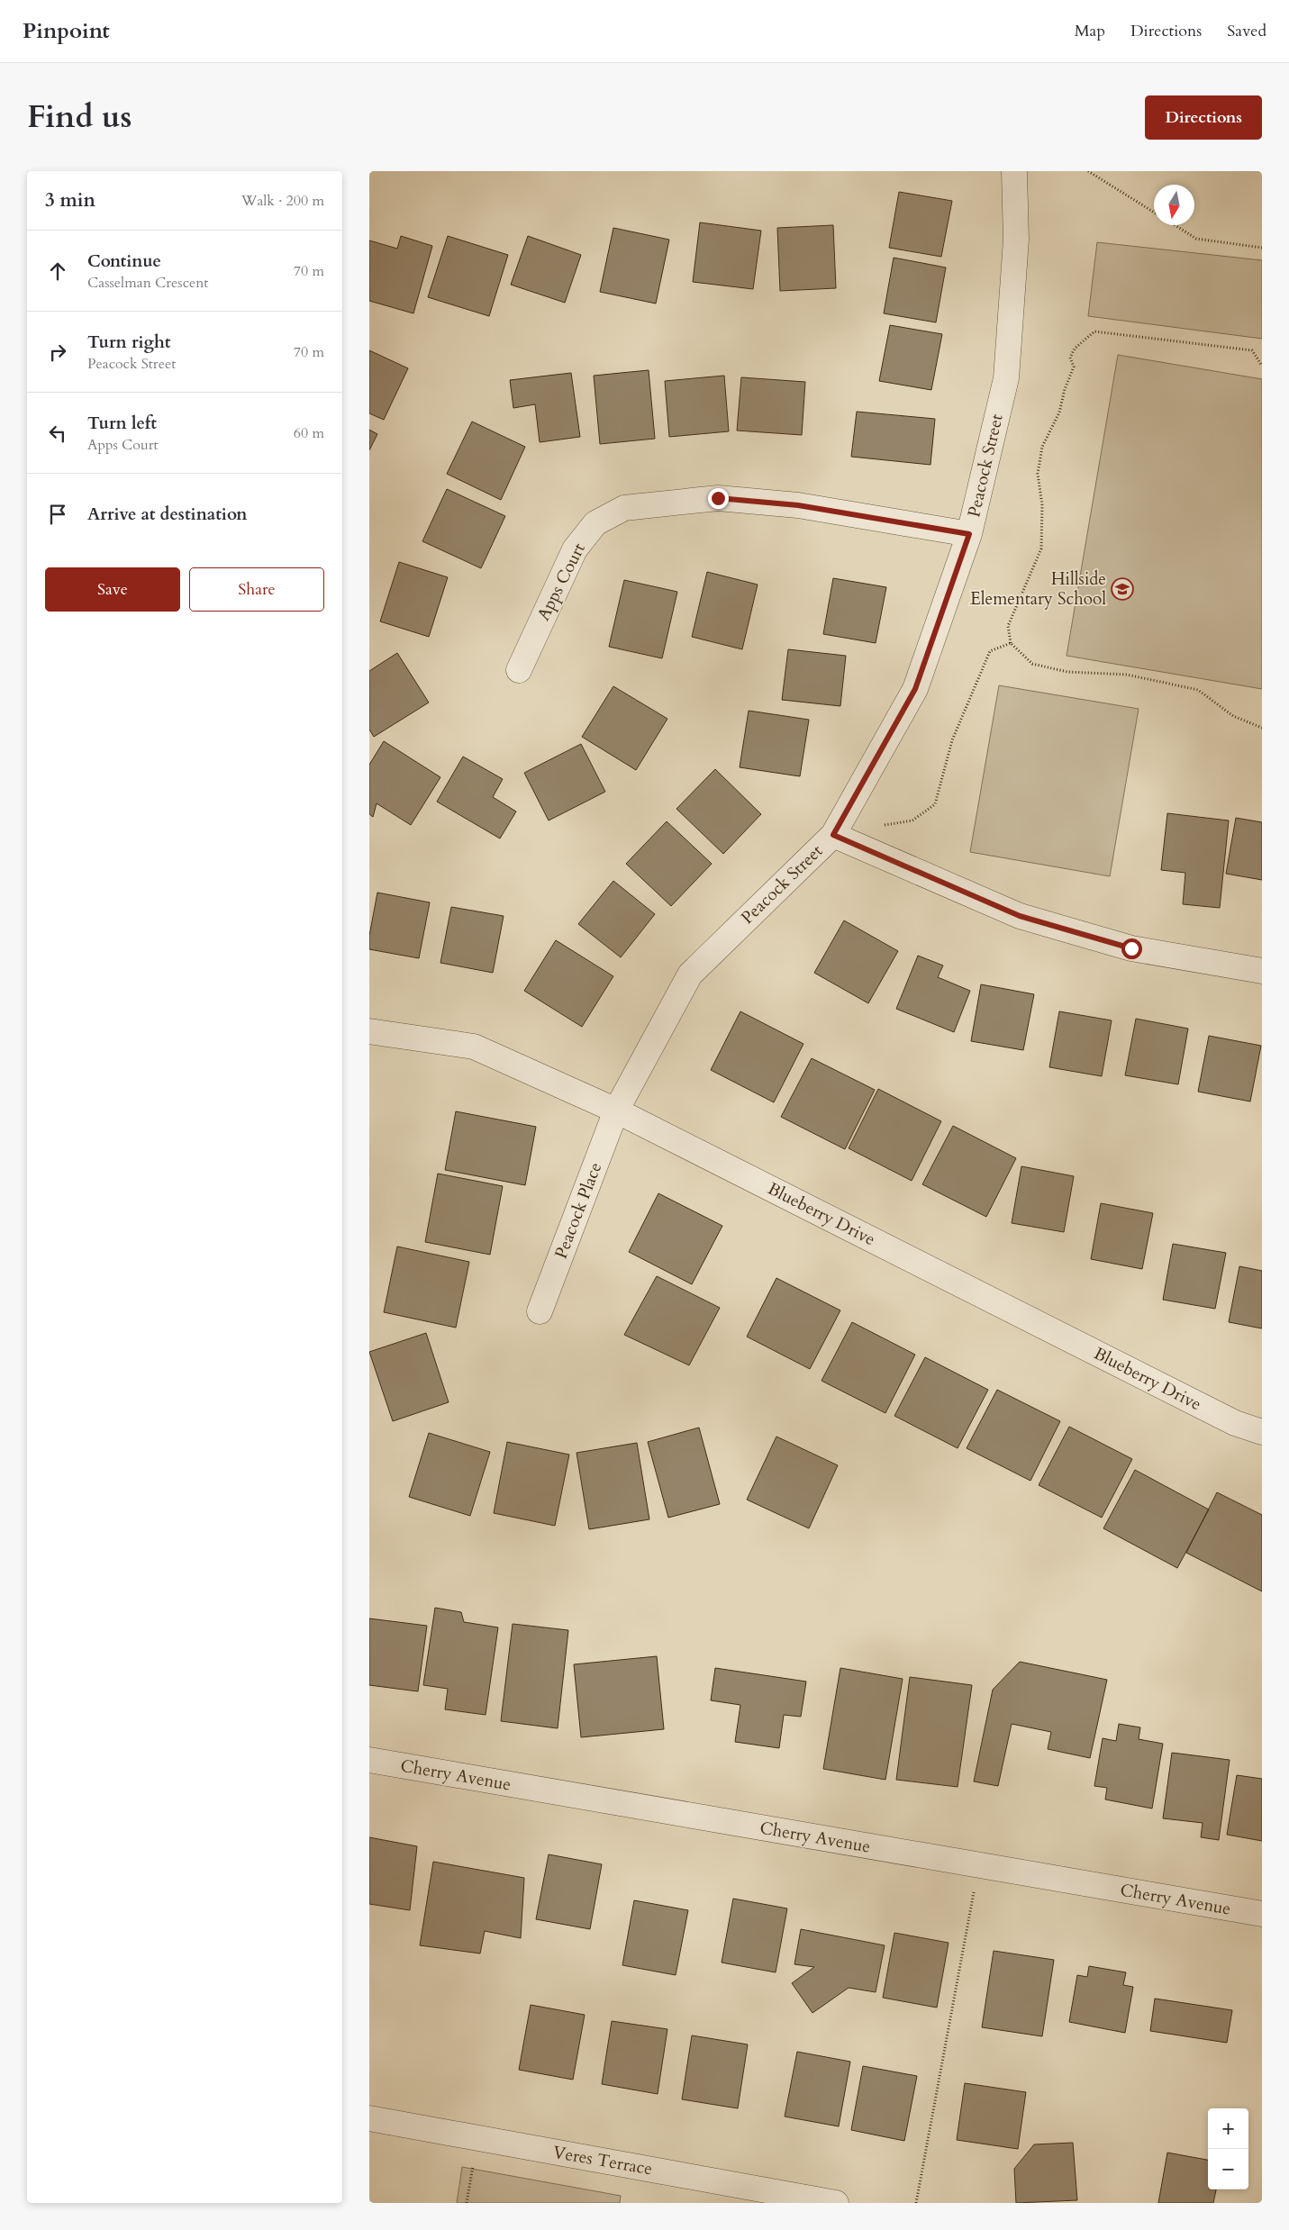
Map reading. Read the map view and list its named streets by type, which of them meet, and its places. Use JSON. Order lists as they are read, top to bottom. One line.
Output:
{"streets":{"street":["Peacock Street","Apps Court","Peacock Place","Blueberry Drive","Cherry Avenue","Veres Terrace"]},"crossings":[["Peacock Street","Apps Court"],["Peacock Street","Peacock Place"],["Peacock Street","Blueberry Drive"],["Peacock Place","Blueberry Drive"]],"places":{"school or university":["Hillside Elementary School"]},"north":"bottom","page":{"header":"Pinpoint","nav":["Map","Directions","Saved"],"title":"Find us","buttons":["Directions",["Save","Share"]],"heading":["3 min","Walk · 200 m"],"list":[["Continue","Casselman Crescent","70 m"],["Turn right","Peacock Street","70 m"],["Turn left","Apps Court","60 m"],"Arrive at destination"],"map_buttons":["+","−"]}}
